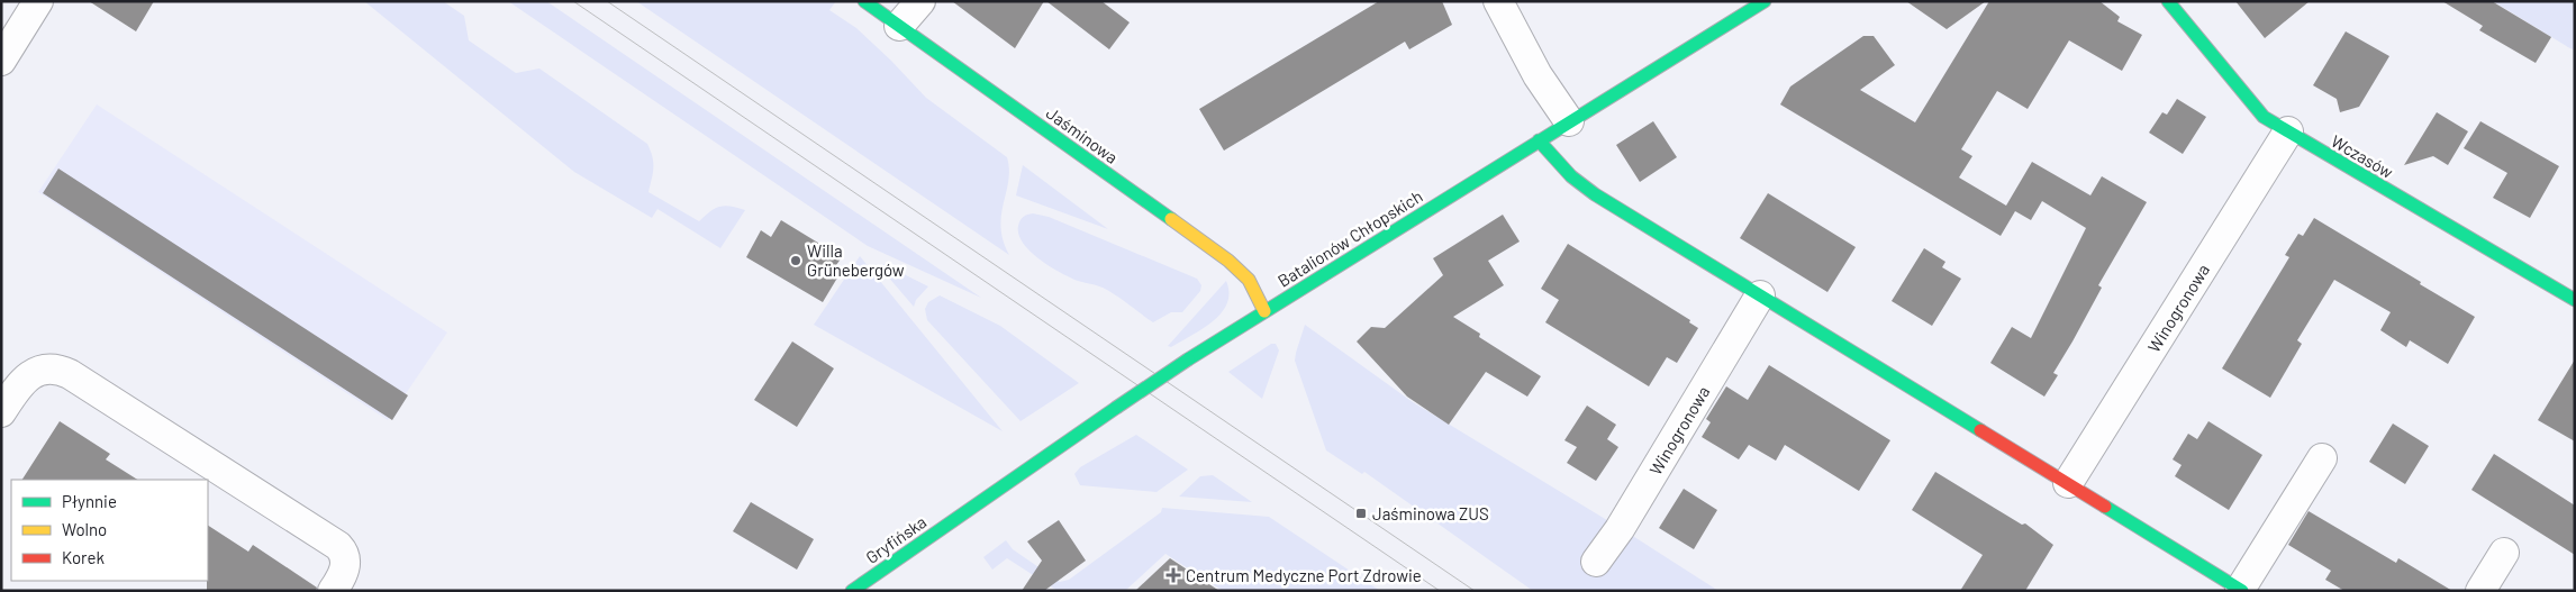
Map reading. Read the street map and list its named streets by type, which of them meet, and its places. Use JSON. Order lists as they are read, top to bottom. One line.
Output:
{"streets":{"street":["Jaśminowa","Wczasów","Batalionów Chłopskich","Winogronowa","Gryfińska"]},"crossings":[["Jaśminowa","Batalionów Chłopskich"],["Wczasów","Winogronowa"],["Batalionów Chłopskich","Gryfińska"]],"places":{"other":["Willa Grünebergów"],"transit":["Jaśminowa ZUS"],"health":["Centrum Medyczne Port Zdrowie"]},"legend":["Płynnie","Wolno","Korek"]}
